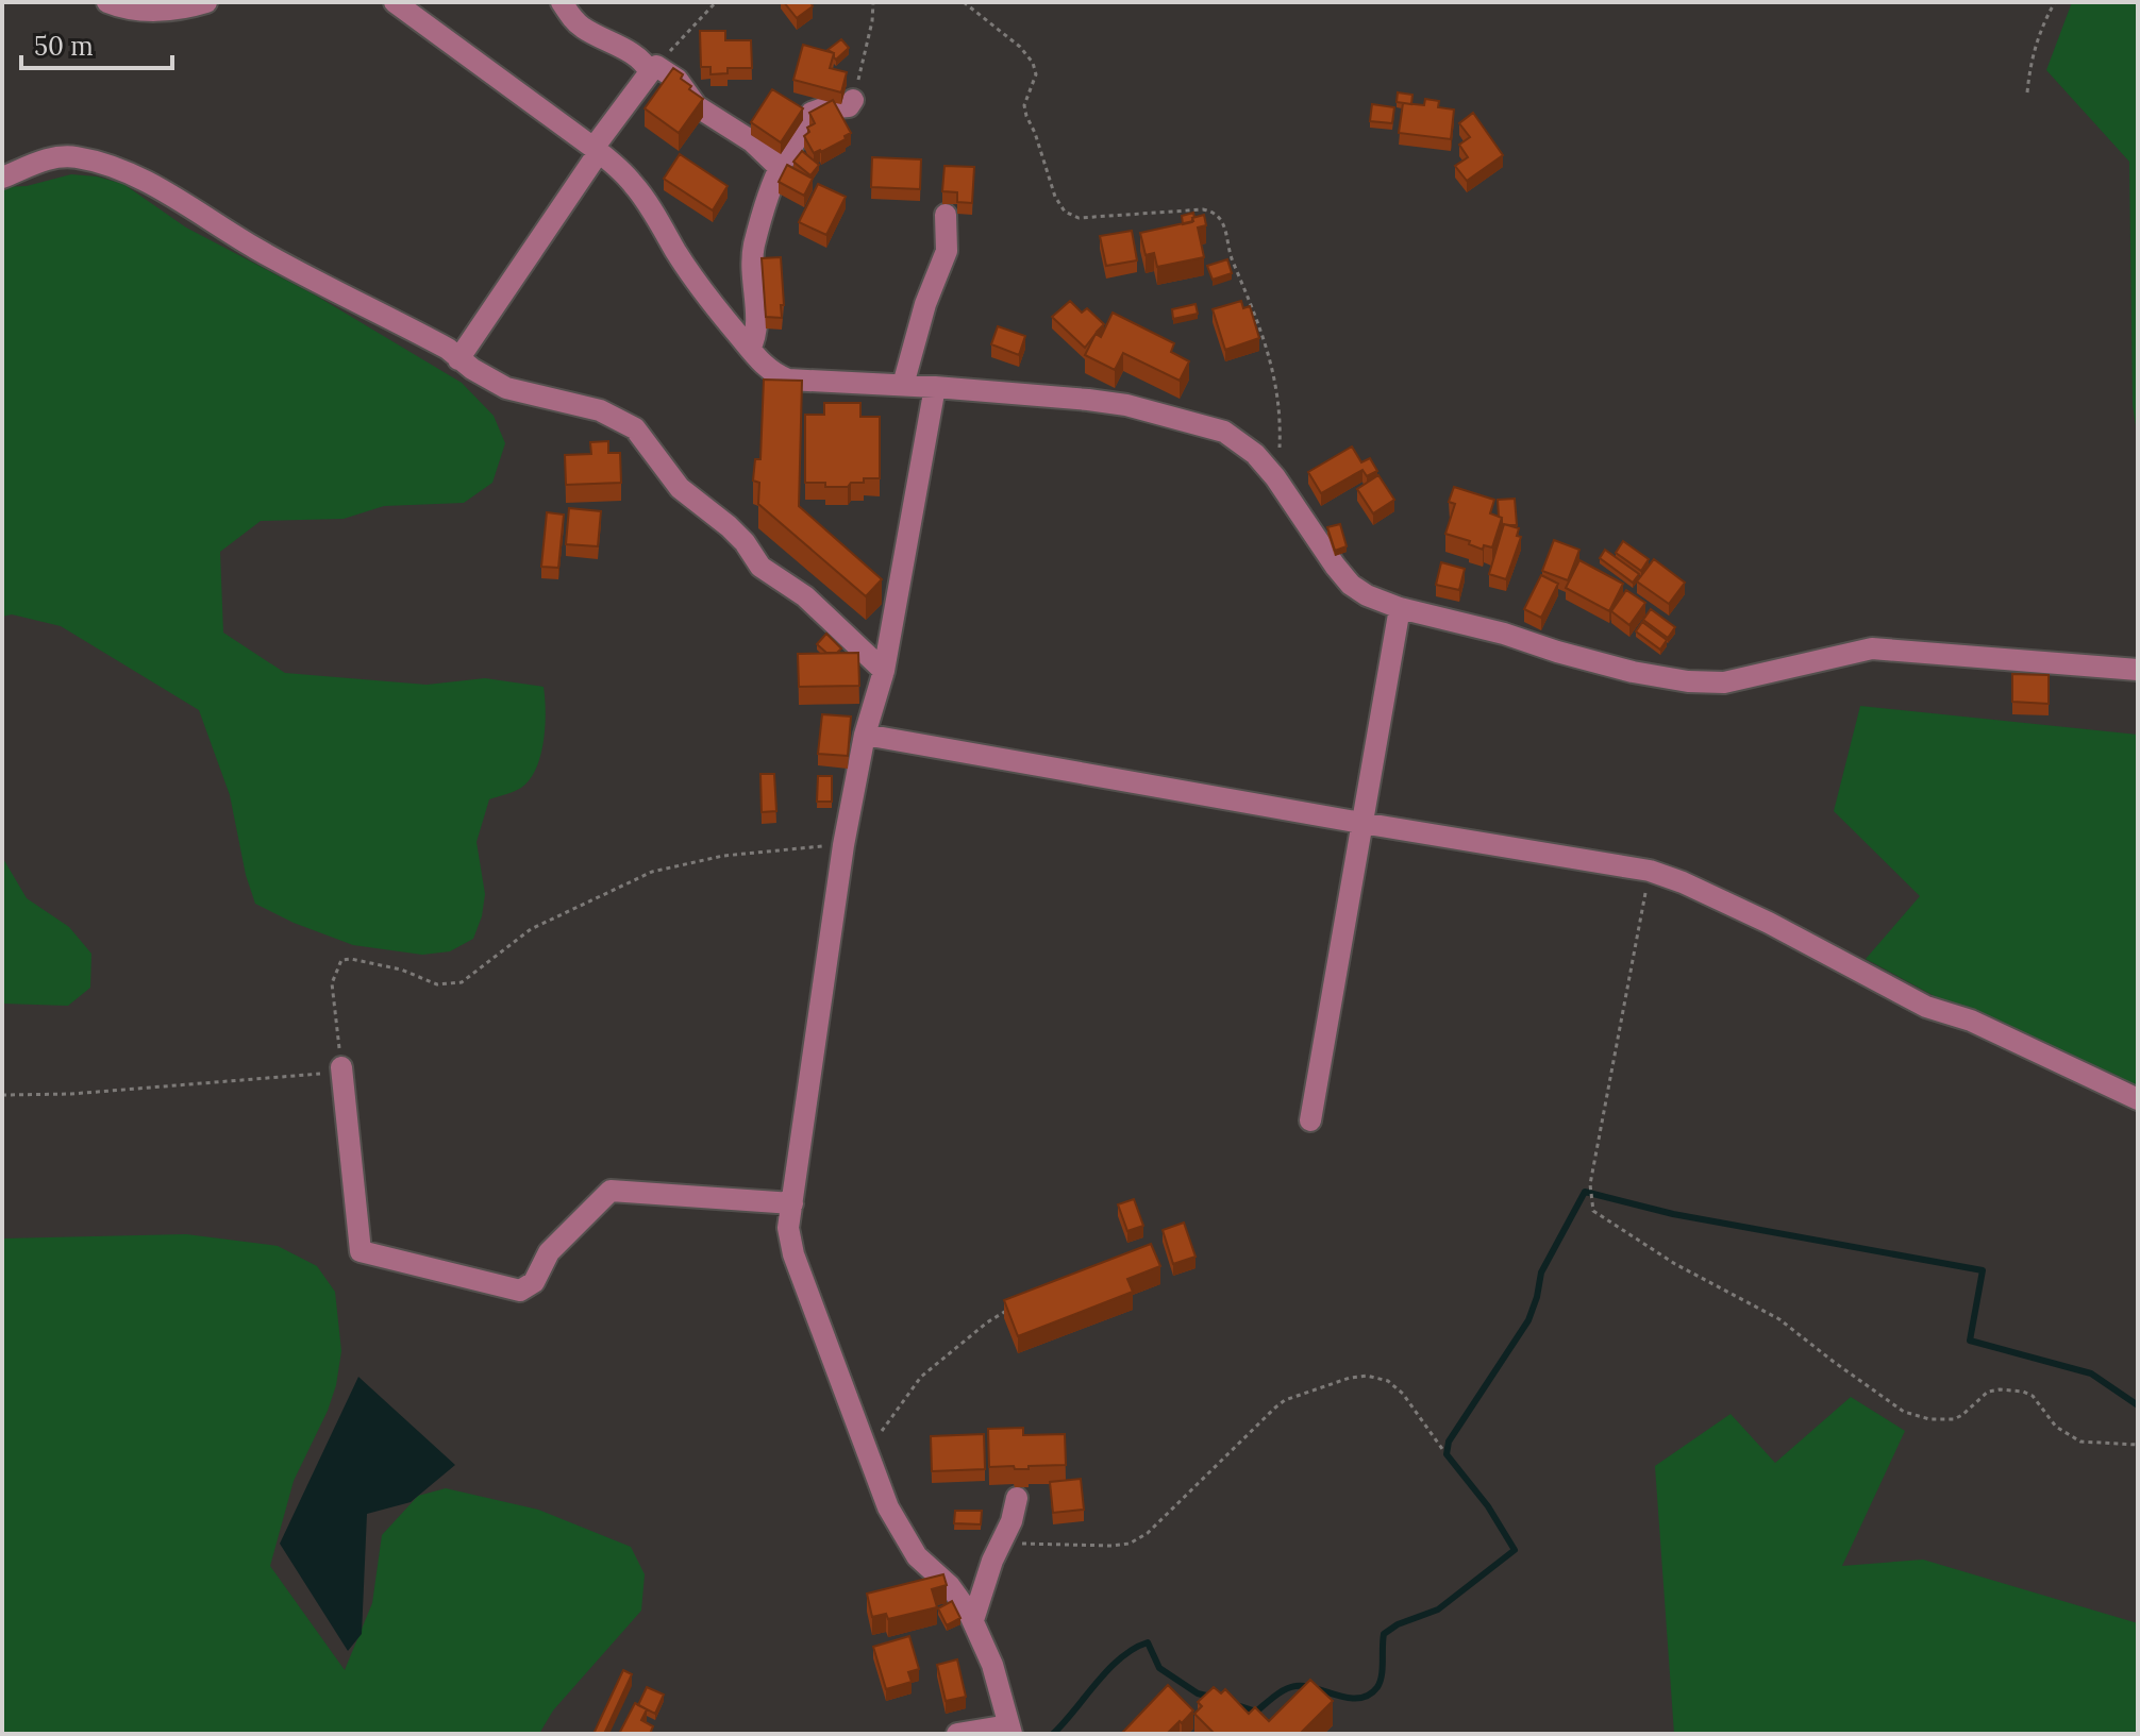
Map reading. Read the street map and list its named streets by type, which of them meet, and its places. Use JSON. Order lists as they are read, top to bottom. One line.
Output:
{"scale_bar":"50 m"}
